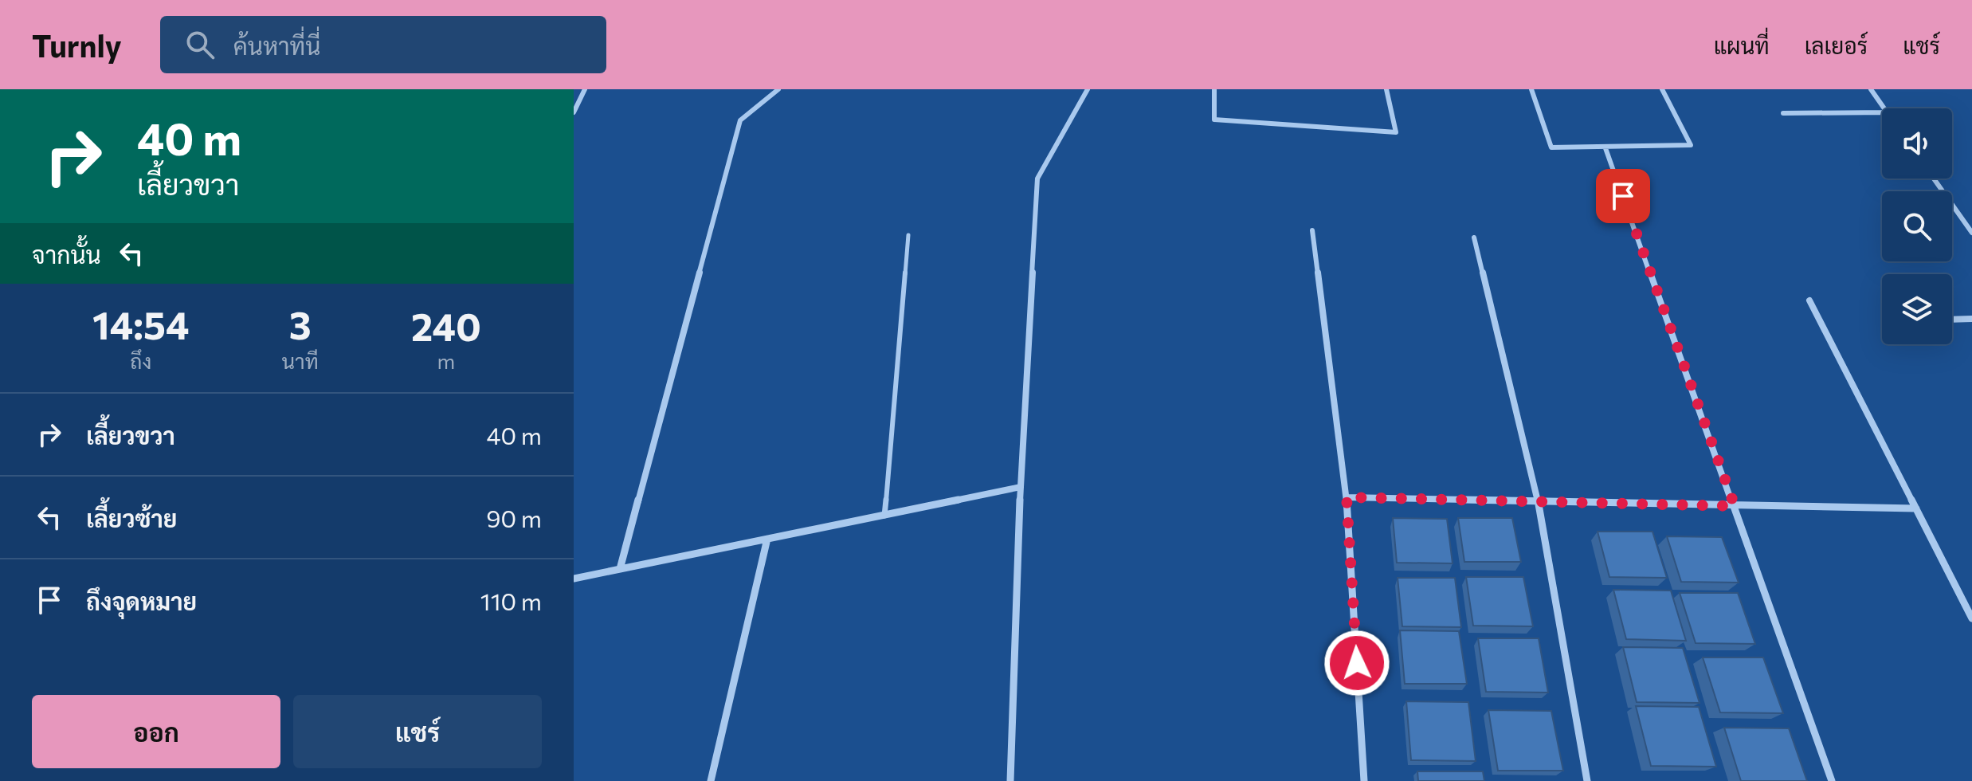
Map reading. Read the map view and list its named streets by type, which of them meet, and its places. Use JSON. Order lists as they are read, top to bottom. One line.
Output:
{"page":{"header":"Turnly","search":"ค้นหาที่นี่","nav":["แผนที่","เลเยอร์","แชร์"],"turn":["40 m","เลี้ยวขวา"],"then":"จากนั้น","eta":["14:54","ถึง","3","นาที","240","m"],"list":[{"name":"เลี้ยวขวา","value":"40 m"},{"name":"เลี้ยวซ้าย","value":"90 m"},{"name":"ถึงจุดหมาย","value":"110 m"}],"buttons":["ออก","แชร์"]}}
